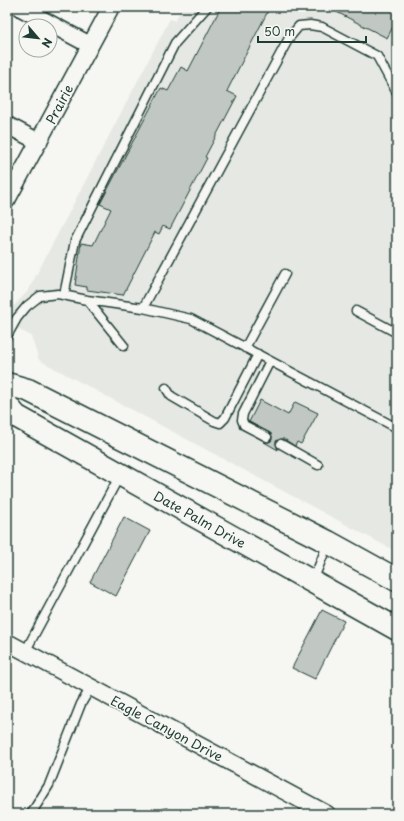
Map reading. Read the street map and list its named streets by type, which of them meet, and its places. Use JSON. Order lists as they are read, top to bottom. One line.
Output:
{"streets":{"main road":["Date Palm Drive"],"street":["Prairie","Eagle Canyon Drive"]},"scale_bar":"50 m","north":"bottom right"}
